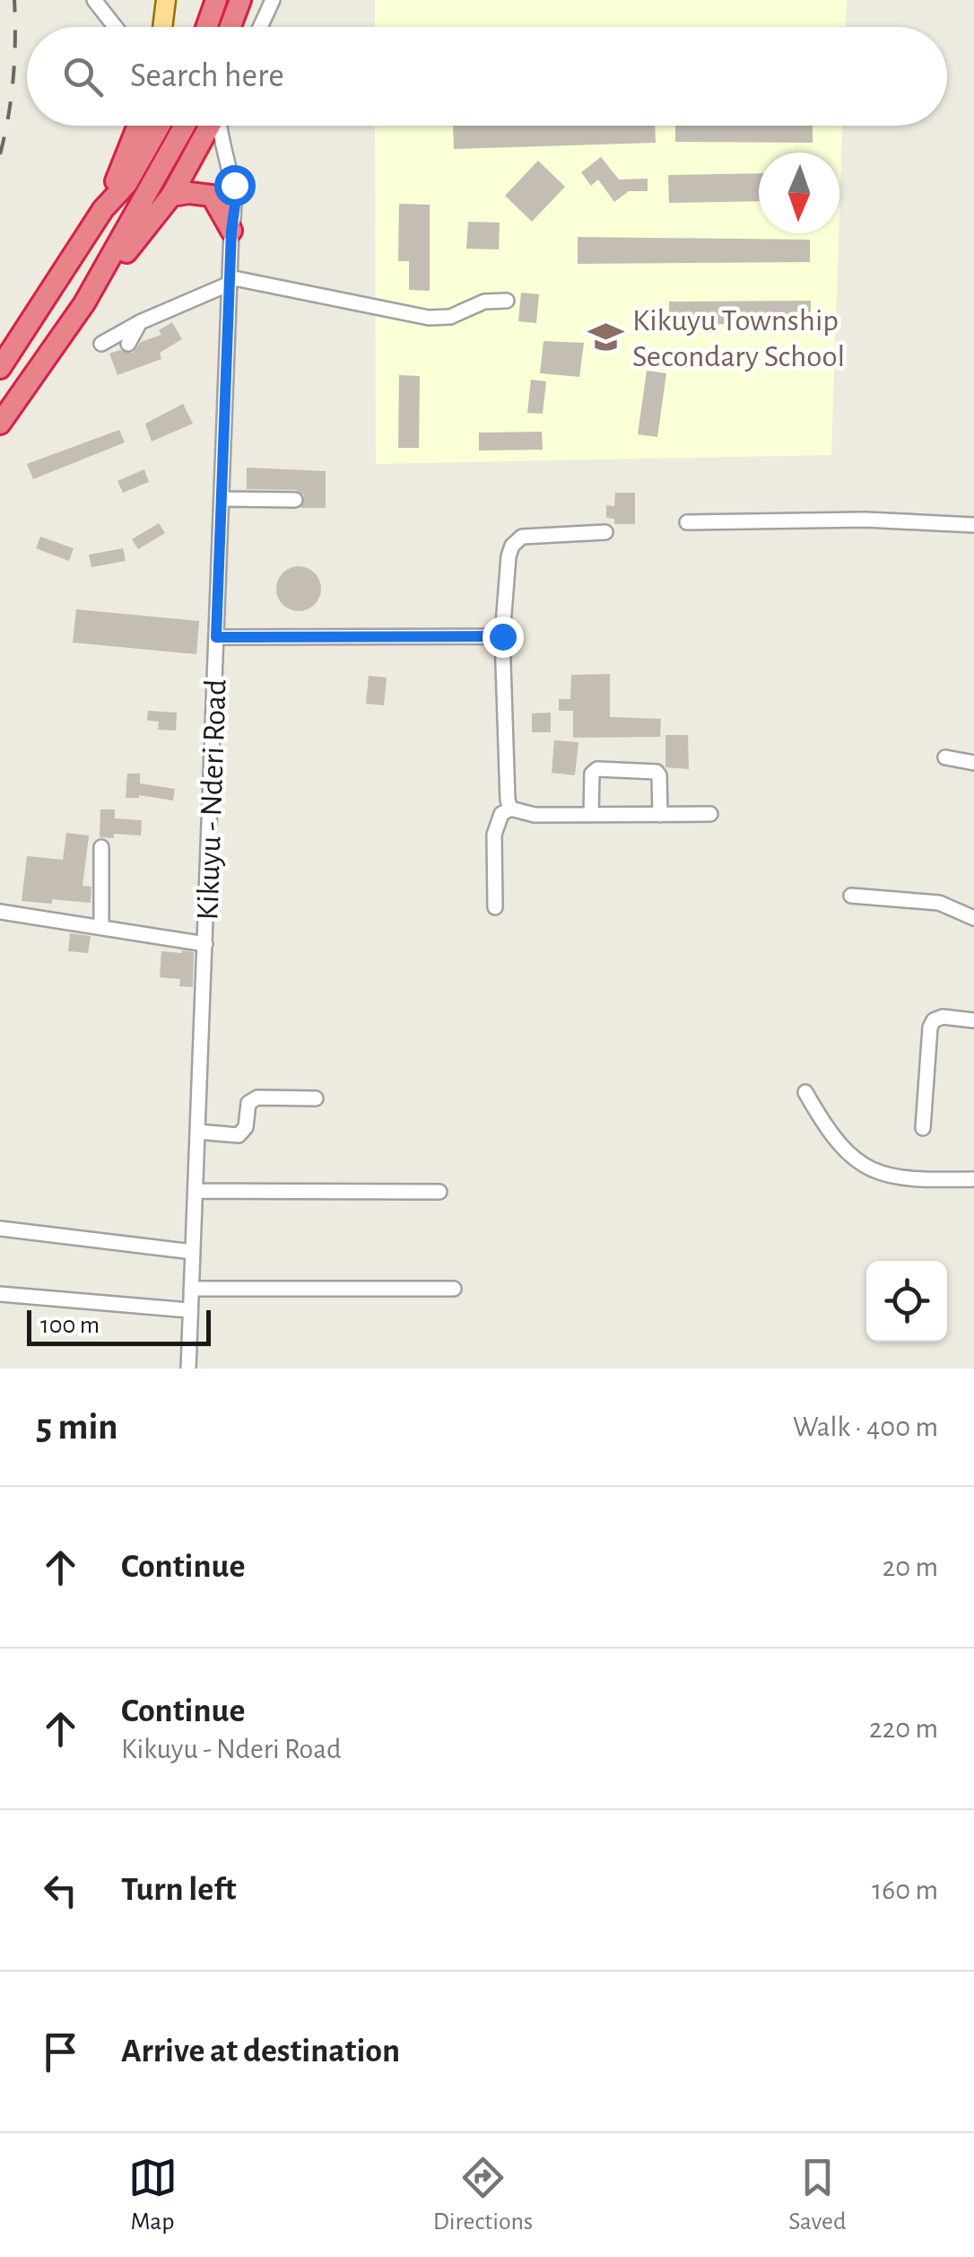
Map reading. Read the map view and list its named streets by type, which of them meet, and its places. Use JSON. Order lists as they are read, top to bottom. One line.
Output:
{"streets":{"street":["Kikuyu - Nderi Road"]},"places":{"school or university":["Kikuyu Township Secondary School"]},"scale_bar":"100 m","north":"bottom","page":{"search":"Search here","scale":"100 m","heading":["5 min","Walk · 400 m"],"list":[["Continue","20 m"],["Continue","Kikuyu - Nderi Road","220 m"],["Turn left","160 m"],"Arrive at destination"],"nav":["Map","Directions","Saved"]}}
